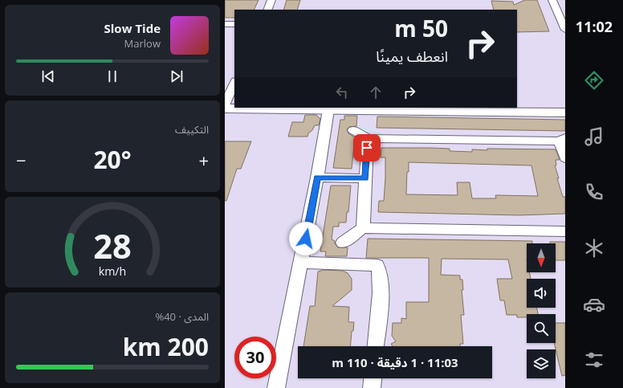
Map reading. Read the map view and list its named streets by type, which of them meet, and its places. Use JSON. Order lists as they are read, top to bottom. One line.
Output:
{"north":"bottom","page":{"tabs":"11:02","turn":["50 m","انعطف يمينًا"],"song":["Slow Tide","Marlow"],"tile":["التكييف",["المدى · 40%","200 km"]],"heat":["−","20°","+"],"limit":"30","trip":"11:03 · 1 دقيقة · 110 m","gauge":["28","km/h"]}}
